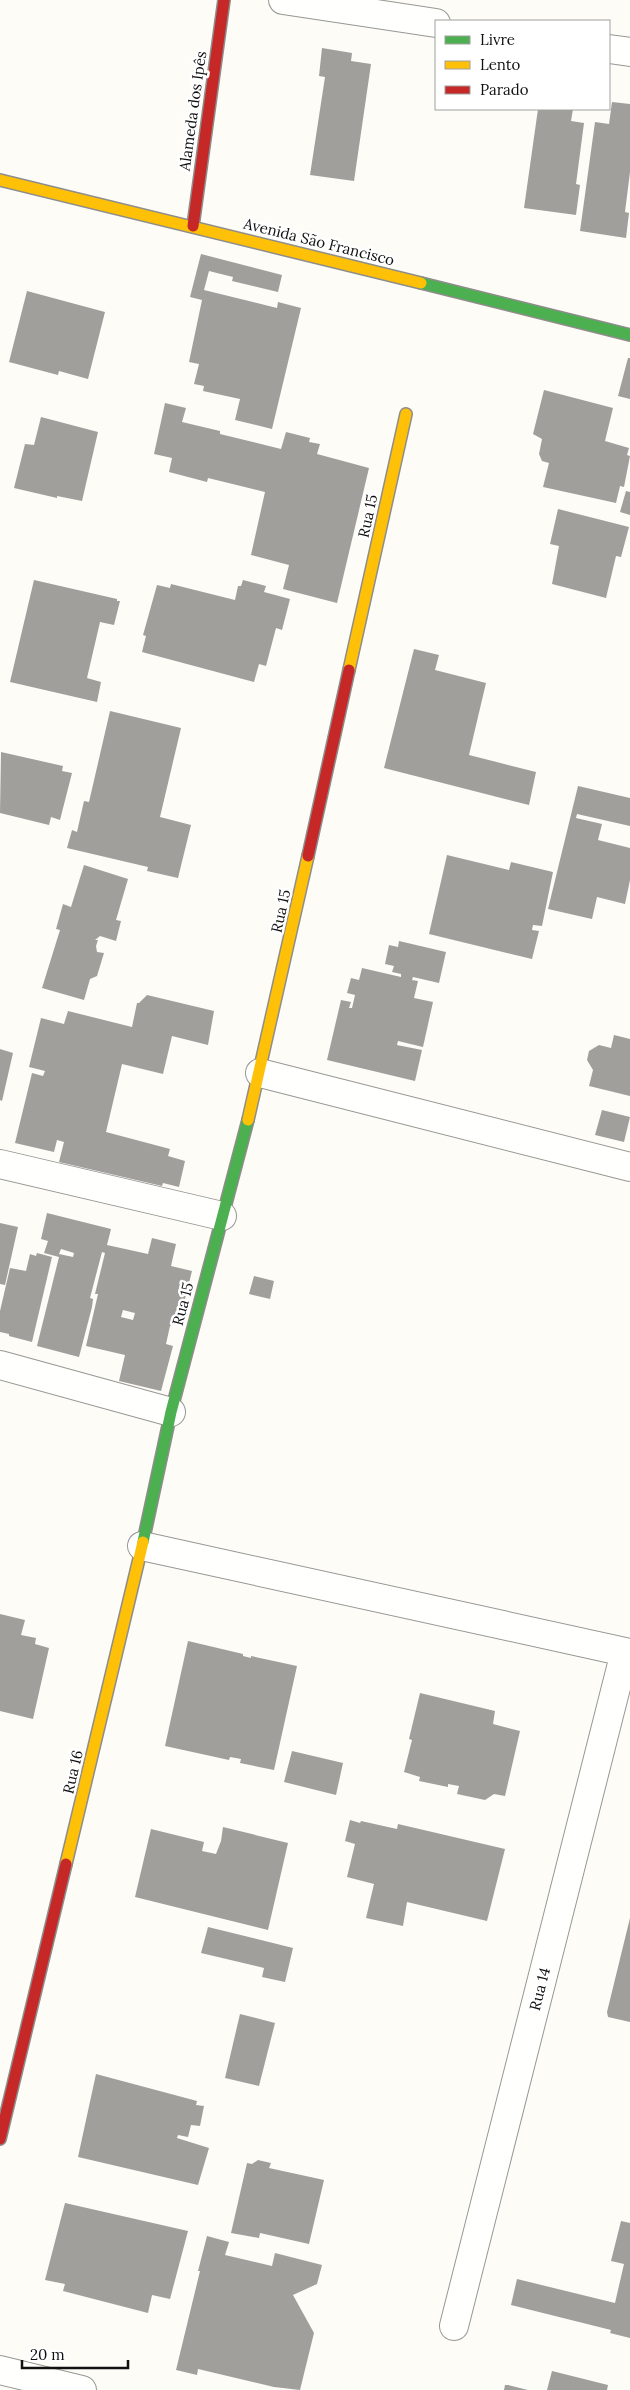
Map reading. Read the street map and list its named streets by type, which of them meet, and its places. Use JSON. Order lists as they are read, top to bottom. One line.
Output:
{"streets":{"street":["Alameda dos Ipês","Avenida São Francisco","Rua 15","Rua 16","Rua 14"]},"crossings":[["Alameda dos Ipês","Avenida São Francisco"],["Rua 15","Rua 16"]],"legend":["Livre","Lento","Parado"],"scale_bar":"20 m"}
